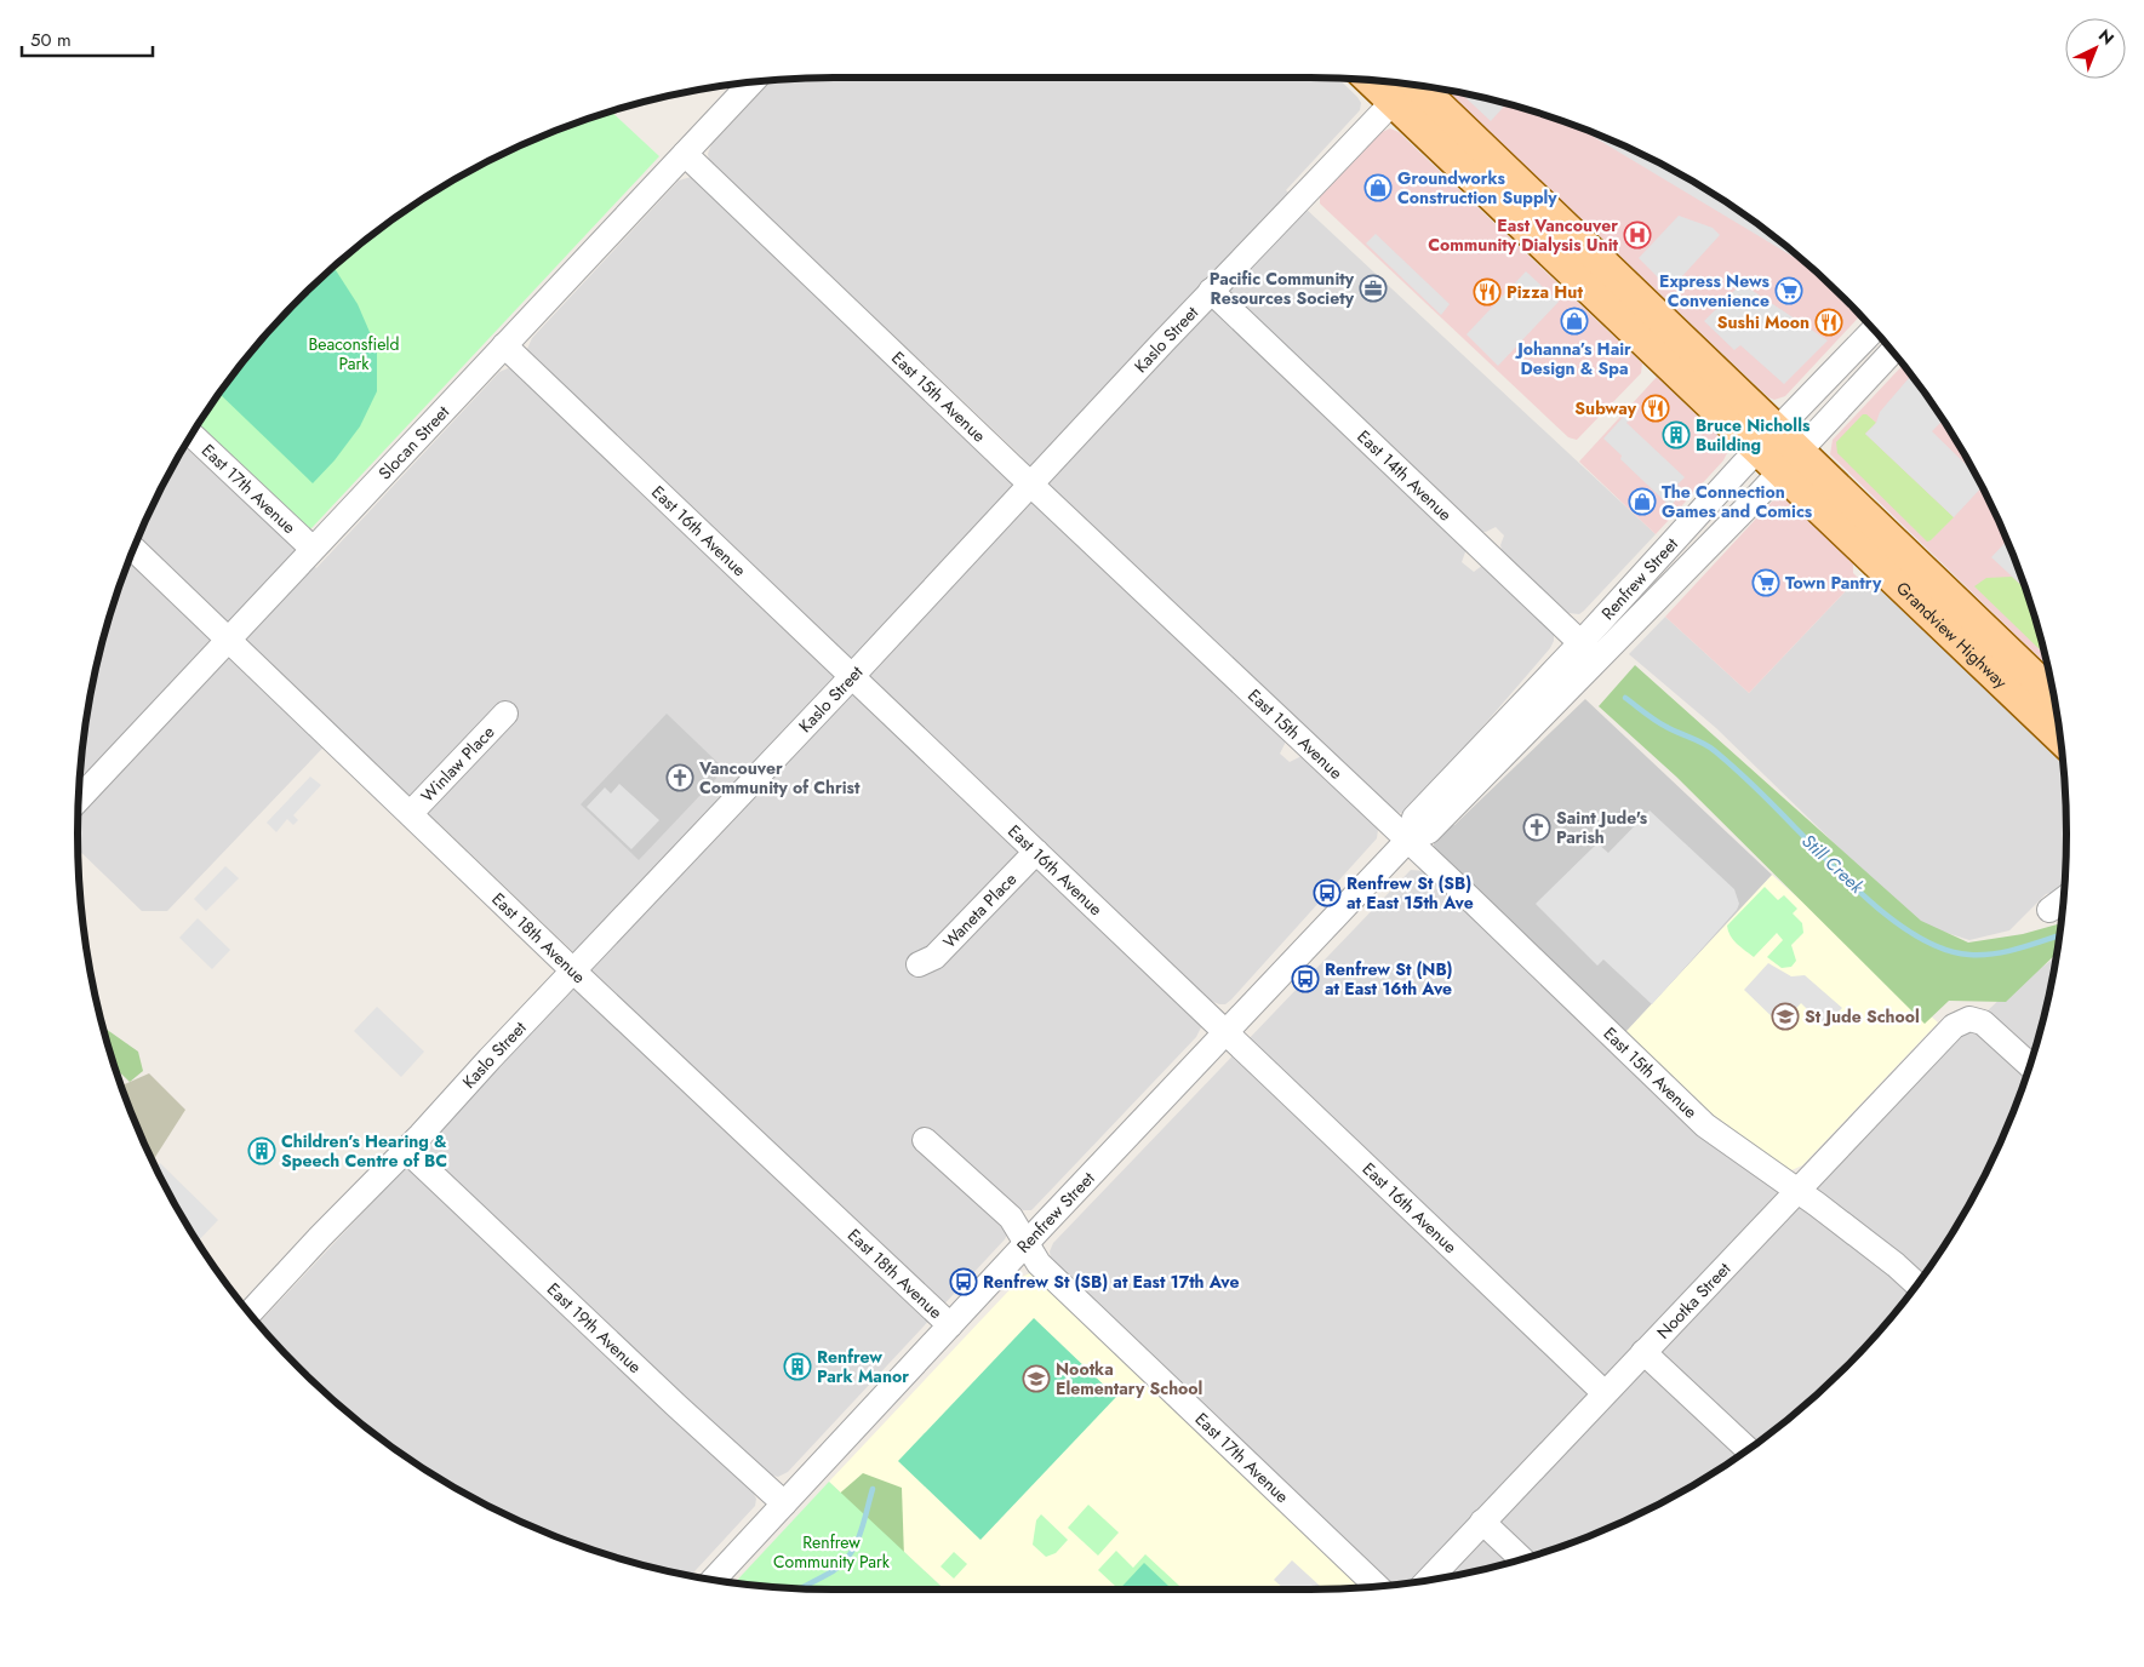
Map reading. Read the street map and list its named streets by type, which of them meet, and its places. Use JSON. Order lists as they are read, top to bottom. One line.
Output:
{"streets":{"main road":["Grandview Highway"],"street":["Kaslo Street","East 15th Avenue","Slocan Street","East 14th Avenue","East 17th Avenue","East 16th Avenue","Renfrew Street","Winlaw Place","Waneta Place","East 18th Avenue","Nootka Street","East 19th Avenue"]},"crossings":[["Kaslo Street","East 15th Avenue"],["Kaslo Street","East 14th Avenue"],["Kaslo Street","East 16th Avenue"],["Kaslo Street","Grandview Highway"],["Kaslo Street","East 18th Avenue"],["Kaslo Street","East 19th Avenue"],["East 15th Avenue","Slocan Street"],["East 15th Avenue","Renfrew Street"],["East 15th Avenue","Nootka Street"],["Slocan Street","East 17th Avenue"],["Slocan Street","East 16th Avenue"],["Slocan Street","East 18th Avenue"],["East 14th Avenue","Renfrew Street"],["East 17th Avenue","Renfrew Street"],["East 16th Avenue","Renfrew Street"],["East 16th Avenue","Waneta Place"],["East 16th Avenue","Nootka Street"],["Renfrew Street","Grandview Highway"],["Renfrew Street","East 18th Avenue"],["Renfrew Street","East 19th Avenue"],["Winlaw Place","East 18th Avenue"]],"water":["Still Creek"],"parks":["Beaconsfield Park","Renfrew Community Park"],"places":{"shop":["Groundworks Construction Supply","Johanna’s Hair Design & Spa","The Connection Games and Comics"],"hospital":["East Vancouver Community Dialysis Unit"],"office":["Pacific Community Resources Society"],"supermarket":["Express News Convenience","Town Pantry"],"restaurant":["Pizza Hut","Sushi Moon","Subway"],"building":["Bruce Nicholls Building","Children’s Hearing & Speech Centre of BC","Renfrew Park Manor"],"church":["Vancouver Community of Christ","Saint Jude's Parish"],"bus stop":["Renfrew St (SB) at East 15th Ave","Renfrew St (NB) at East 16th Ave","Renfrew St (SB) at East 17th Ave"],"school or university":["St Jude School","Nootka Elementary School"]},"scale_bar":"50 m","north":"top right"}
